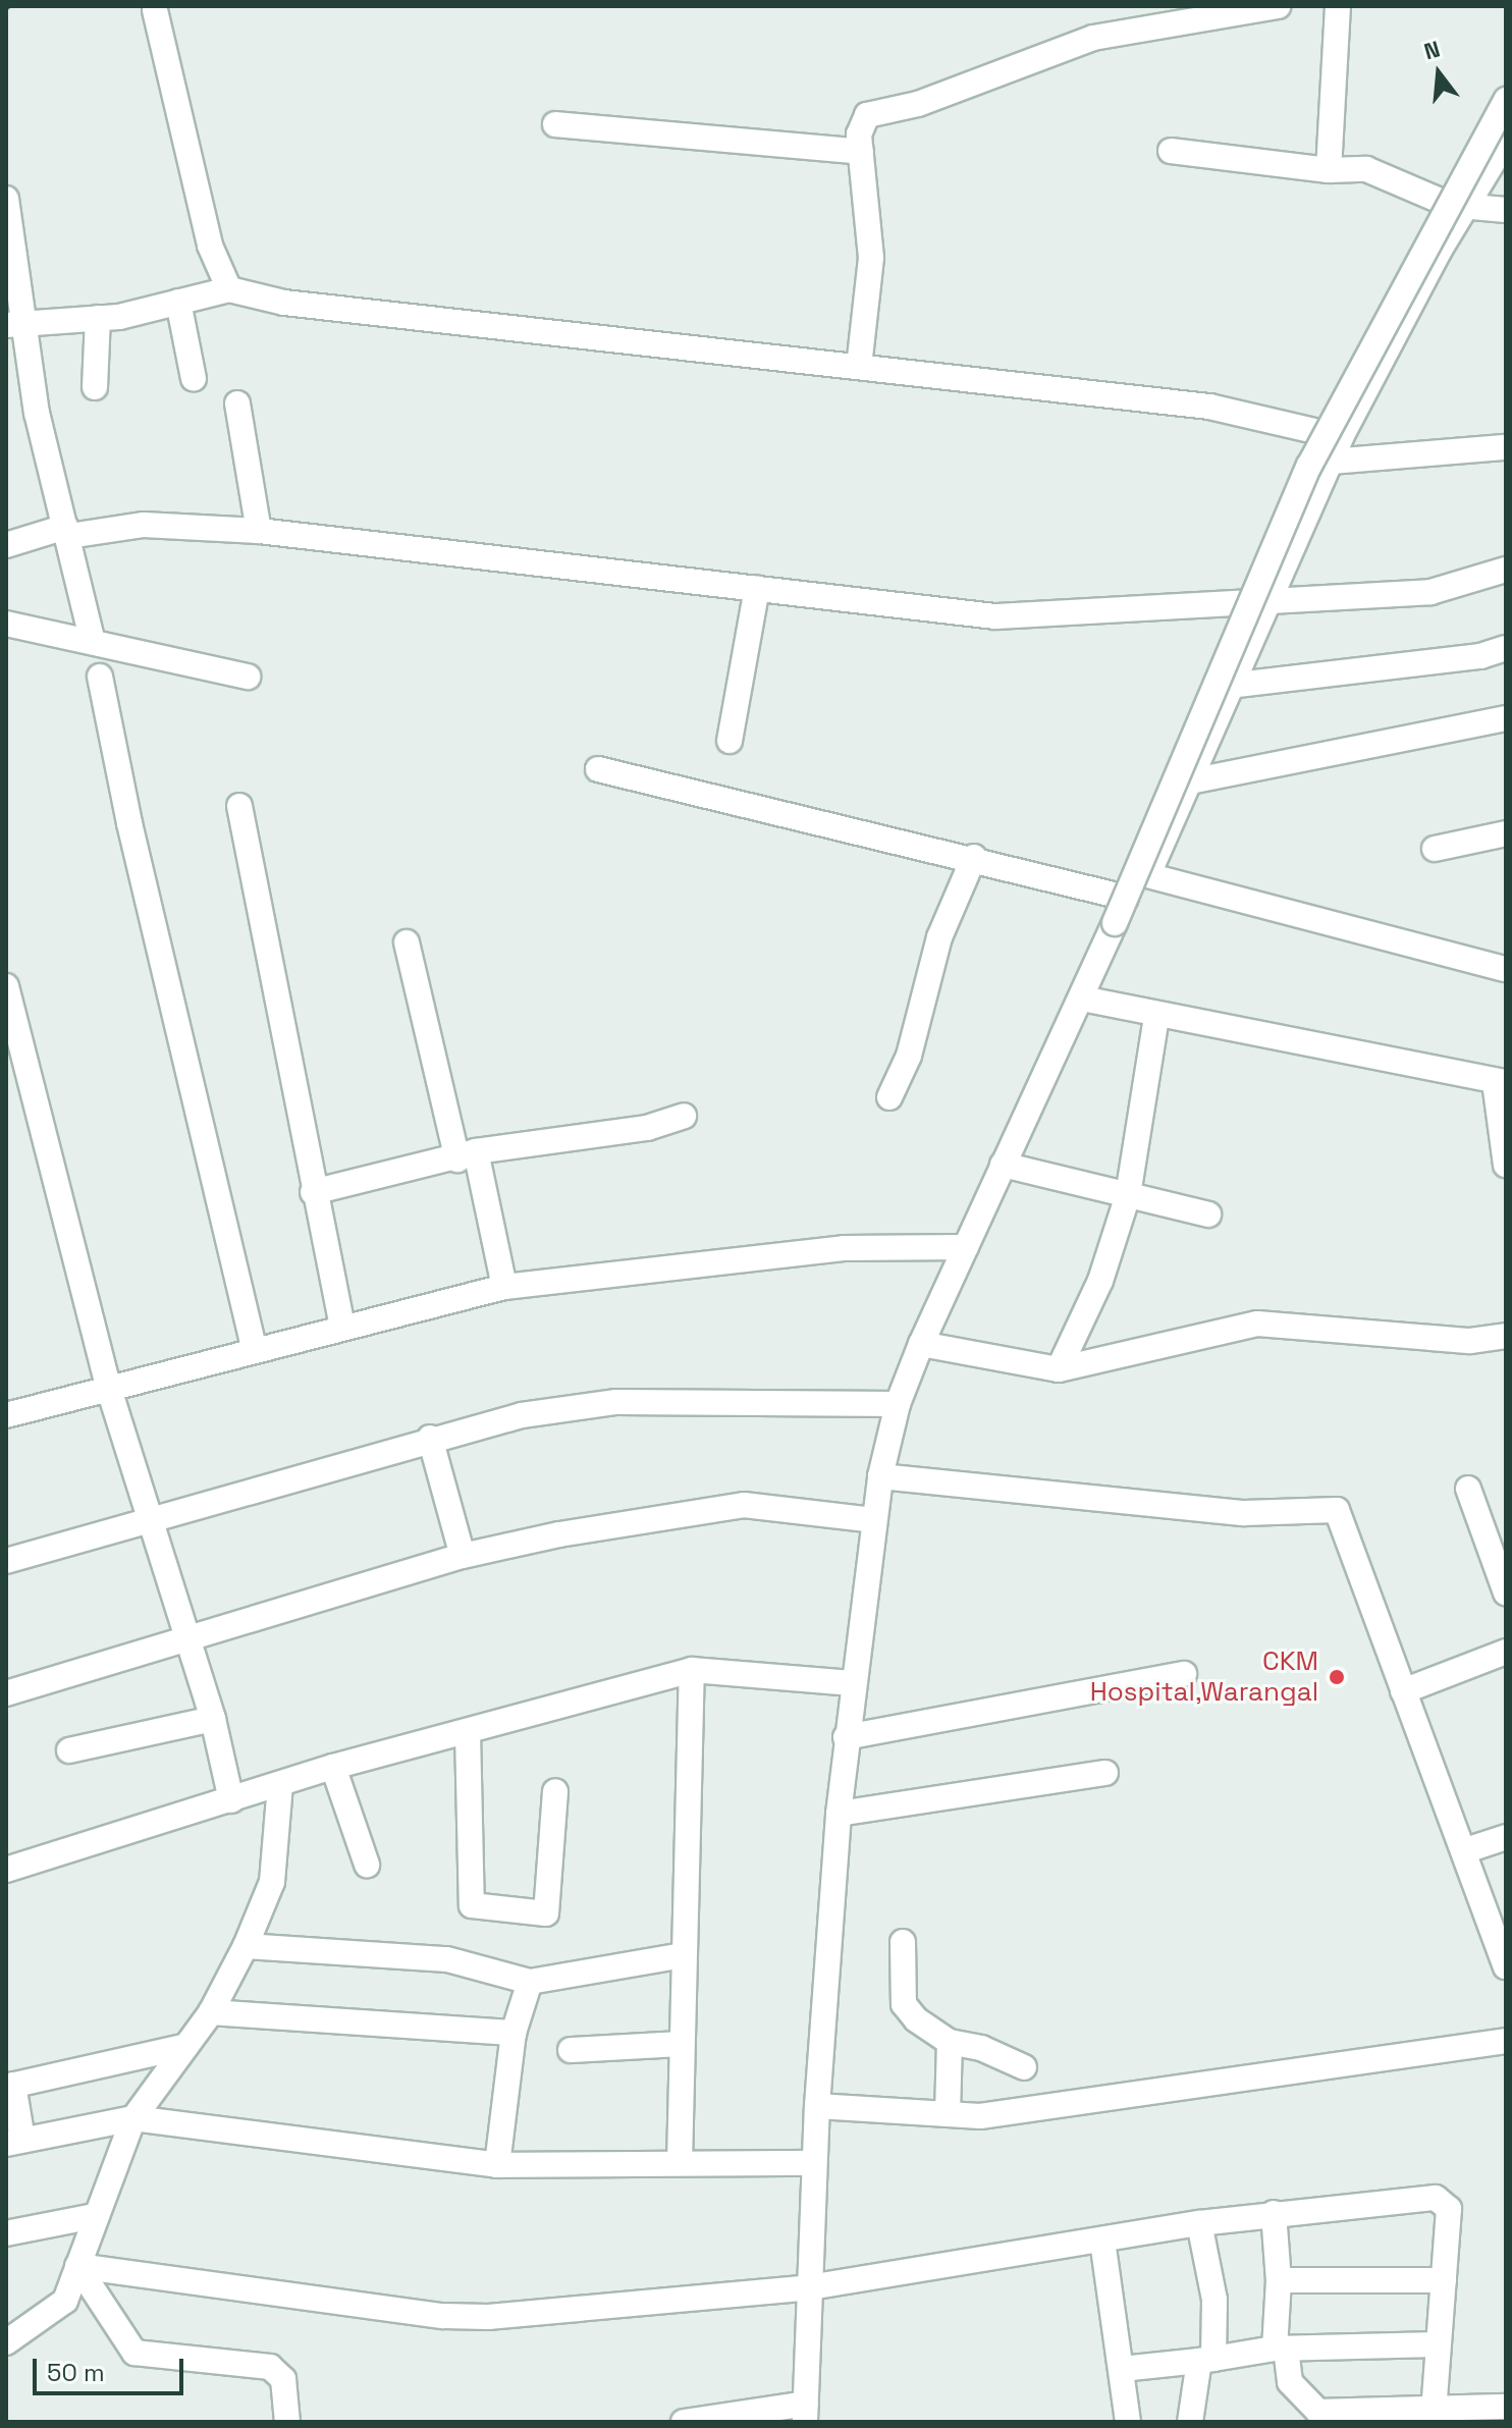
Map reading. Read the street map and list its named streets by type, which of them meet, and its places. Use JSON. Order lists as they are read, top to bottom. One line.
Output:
{"places":["CKM Hospital,Warangal"],"scale_bar":"50 m","north":"top"}
